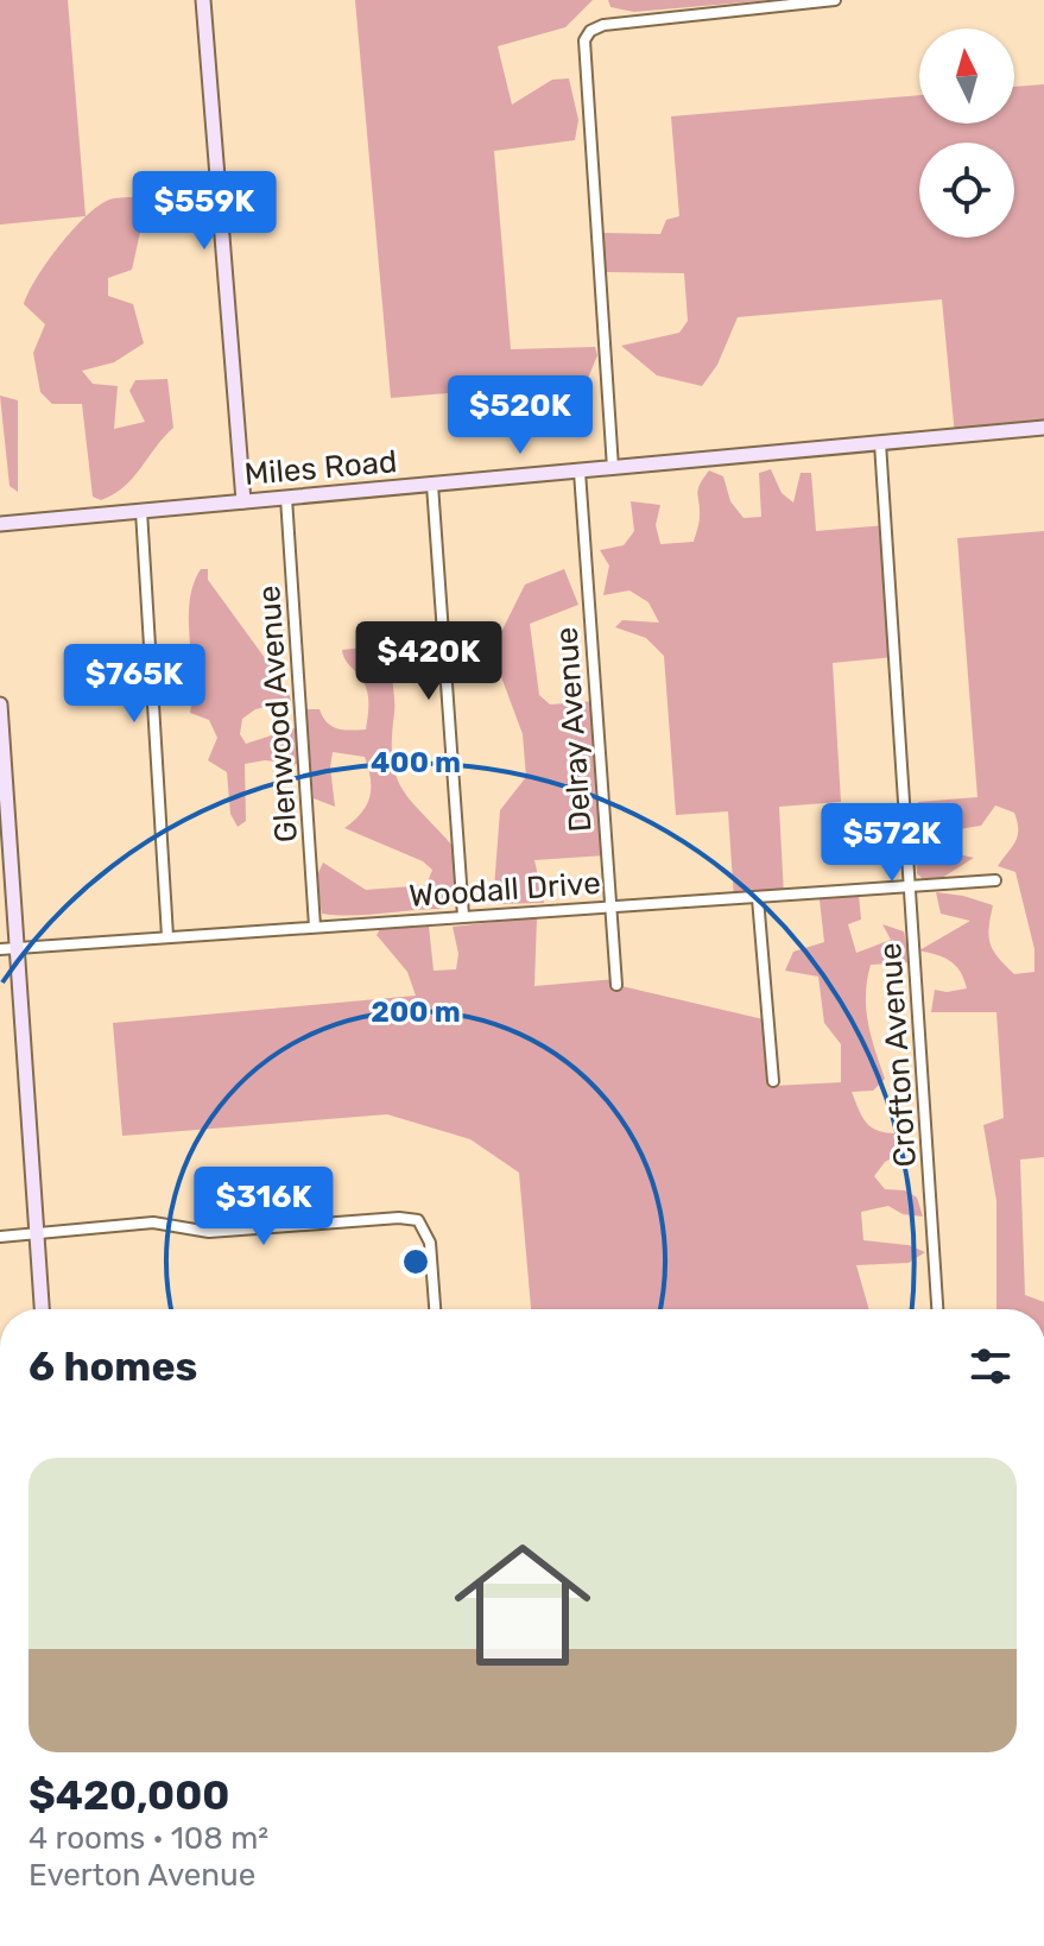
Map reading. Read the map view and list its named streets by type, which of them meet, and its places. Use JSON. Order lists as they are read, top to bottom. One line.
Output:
{"streets":{"street":["Miles Road","Glenwood Avenue","Delray Avenue","Woodall Drive","Crofton Avenue"]},"crossings":[["Miles Road","Glenwood Avenue"],["Miles Road","Delray Avenue"],["Miles Road","Crofton Avenue"],["Glenwood Avenue","Woodall Drive"],["Delray Avenue","Woodall Drive"],["Woodall Drive","Crofton Avenue"]],"north":"top","page":{"price":["$559K","$520K","$420K","$765K","$572K","$316K"],"heading":"6 homes","list":[{"name":"$420,000","note":"4 rooms · 108 m² · Everton Avenue"}]},"rings":["400 m","200 m"]}
